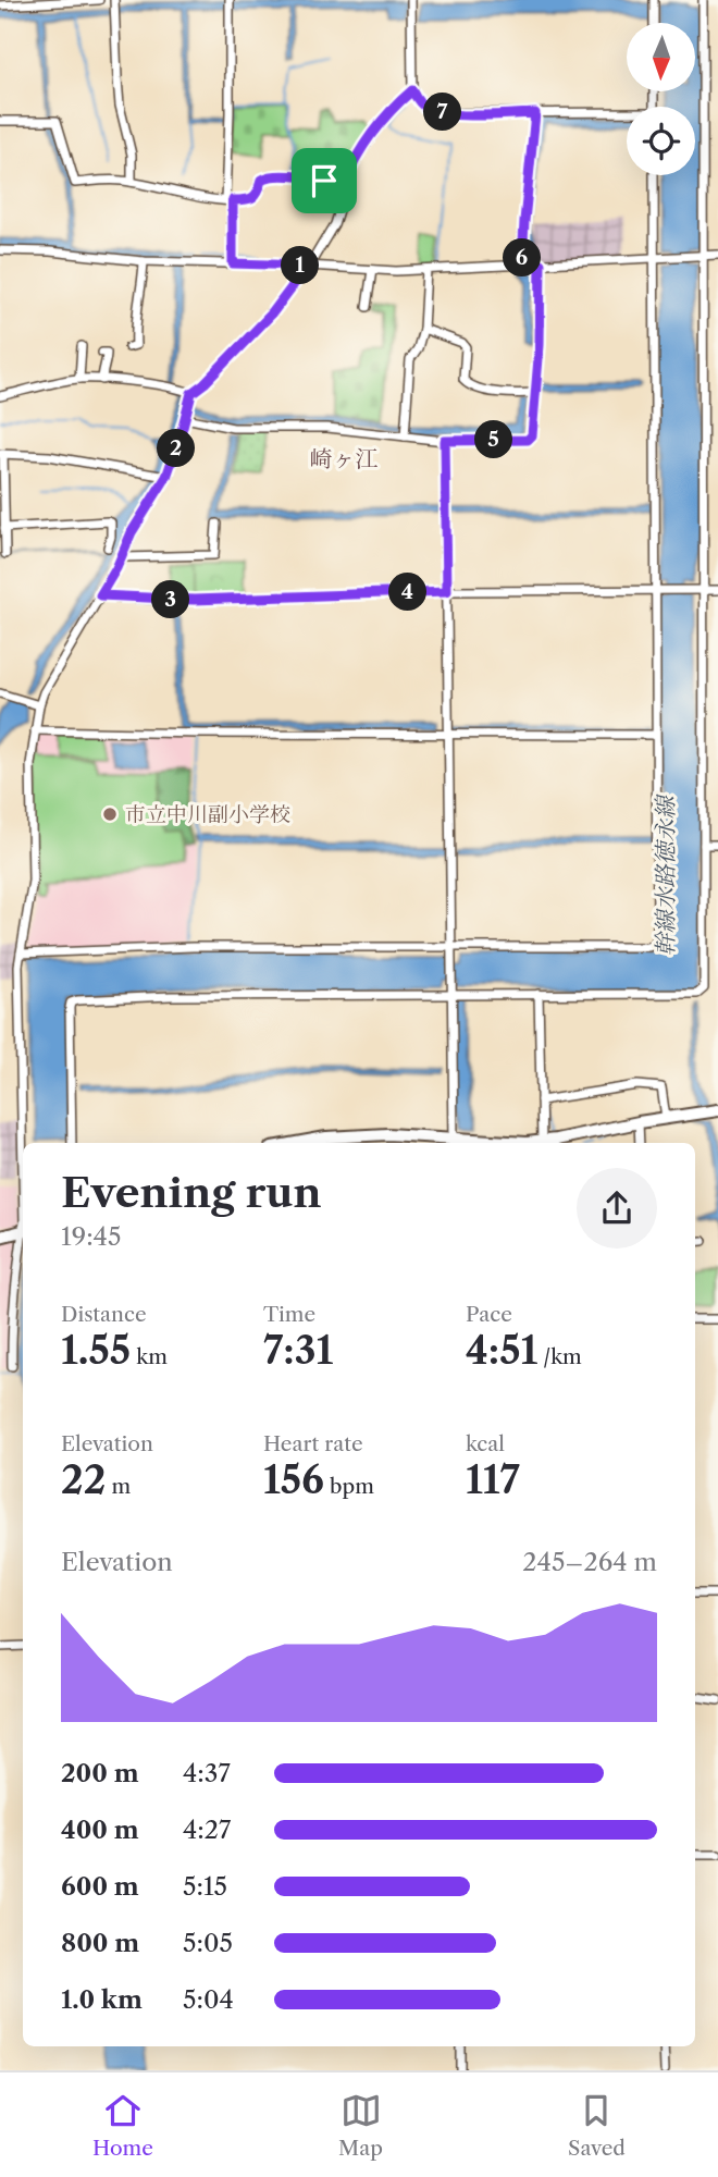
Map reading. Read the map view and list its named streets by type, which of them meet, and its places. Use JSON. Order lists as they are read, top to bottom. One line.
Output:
{"districts":["崎ヶ江"],"water":["幹線水路徳永線"],"places":["市立中川副小学校"],"north":"bottom","page":{"pins":["7","6","1","5","2","4","3"],"heading":["Evening run","19:45"],"stats":[["Distance","1.55 km"],["Time","7:31"],["Pace","4:51 /km"],["Elevation","22 m"],["Heart rate","156 bpm"],["kcal","117"]],"chart":["Elevation","245–264 m"],"list":[{"name":"200 m","note":"4:37"},{"name":"400 m","note":"4:27"},{"name":"600 m","note":"5:15"},{"name":"800 m","note":"5:05"},{"name":"1.0 km","note":"5:04"}],"tabs":["Home","Map","Saved"]}}
